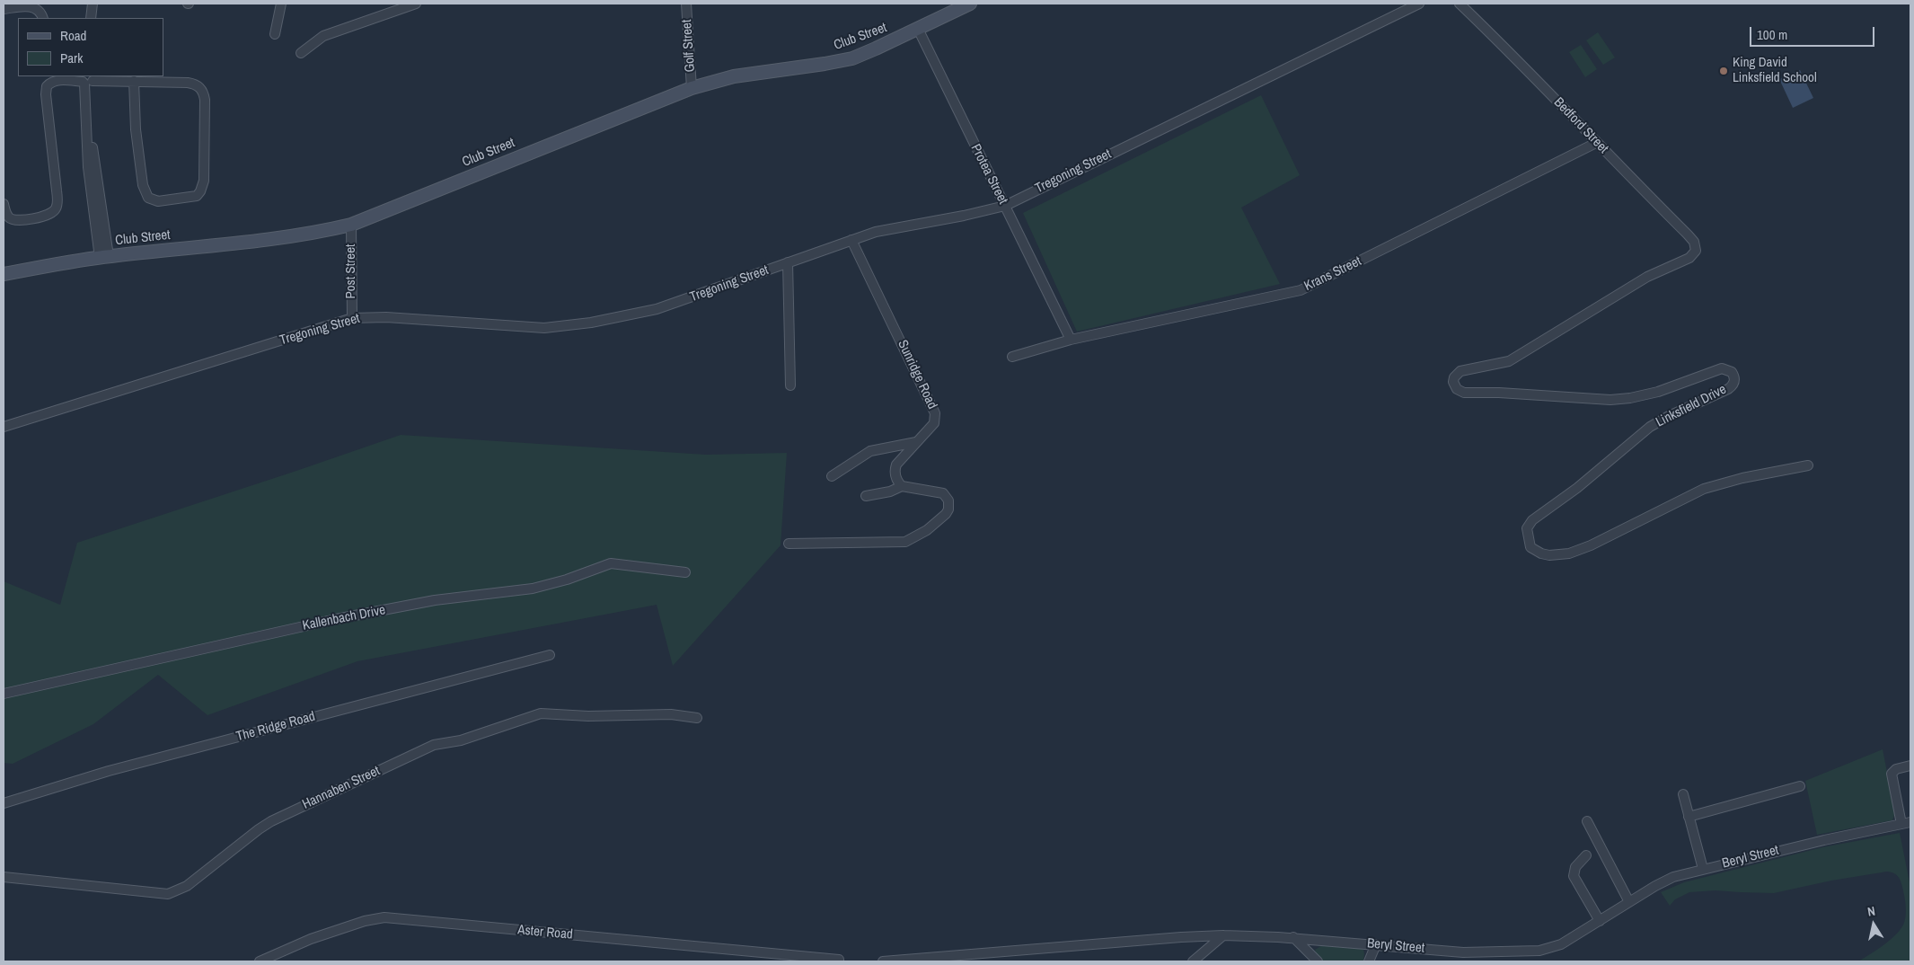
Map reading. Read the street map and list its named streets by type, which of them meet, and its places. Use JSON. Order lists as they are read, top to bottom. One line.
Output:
{"streets":{"main road":["Club Street"],"street":["Golf Street","Bedford Street","Tregoning Street","Protea Street","Post Street","Krans Street","Sunridge Road","Linksfield Drive","Kallenbach Drive","The Ridge Road","Hannaben Street","Beryl Street","Aster Road"]},"crossings":[["Club Street","Golf Street"],["Club Street","Protea Street"],["Club Street","Post Street"],["Bedford Street","Krans Street"],["Bedford Street","Linksfield Drive"],["Tregoning Street","Protea Street"],["Tregoning Street","Post Street"],["Tregoning Street","Sunridge Road"],["Protea Street","Krans Street"]],"places":["King David Linksfield School"],"legend":["Road","Park"],"scale_bar":"100 m","north":"top"}
